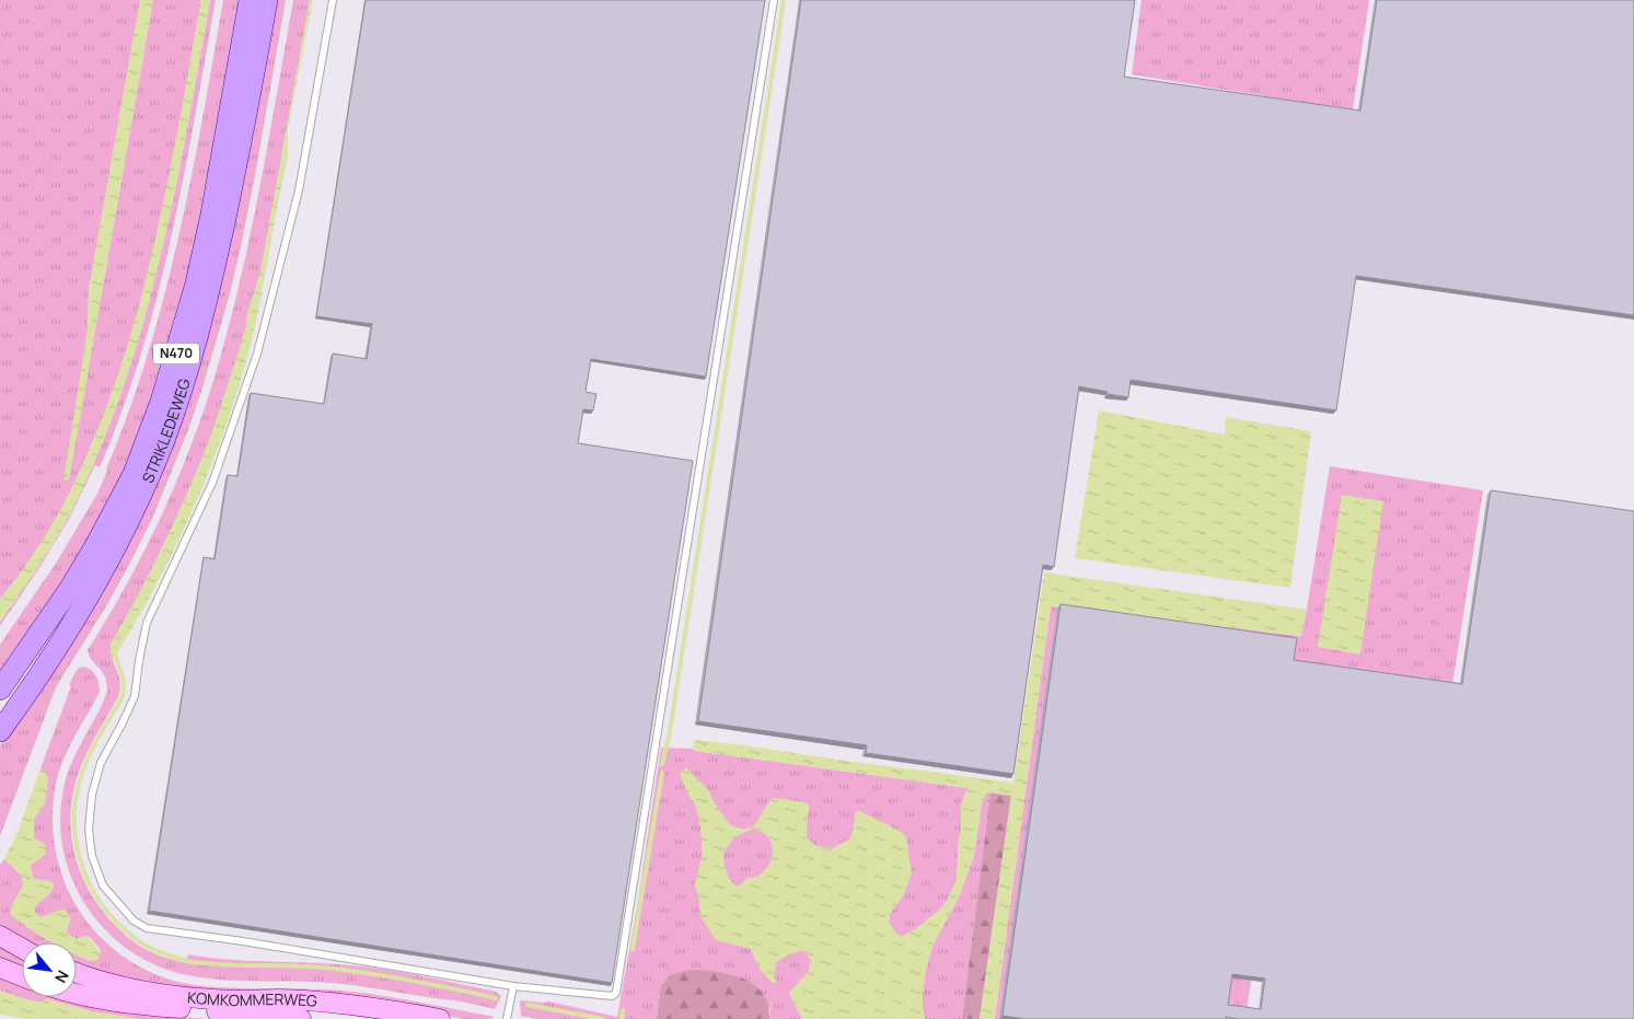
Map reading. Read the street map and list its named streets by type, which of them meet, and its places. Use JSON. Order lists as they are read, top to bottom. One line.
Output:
{"streets":{"main road":["N470","STRIKLEDEWEG","KOMKOMMERWEG"]},"north":"bottom right"}
